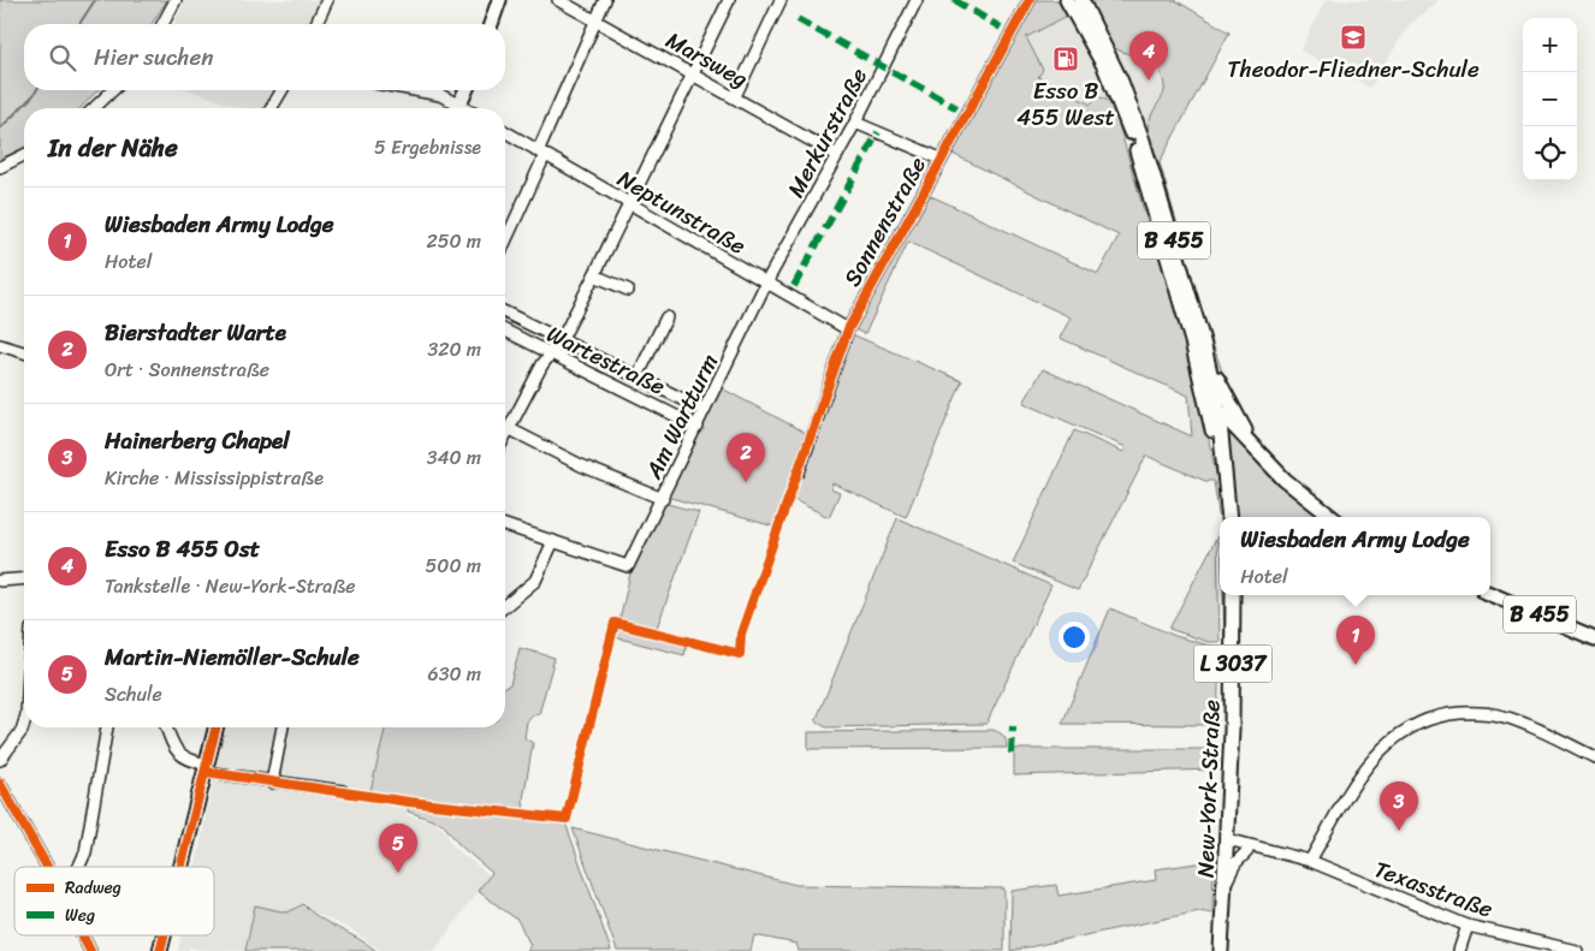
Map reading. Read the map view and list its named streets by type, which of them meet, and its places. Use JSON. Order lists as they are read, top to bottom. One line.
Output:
{"streets":{"main road":["B 455","L 3037","New-York-Straße"],"street":["Marsweg","Merkurstraße","Neptunstraße","Sonnenstraße","Wartestraße","Am Wartturm","Texasstraße"]},"crossings":[["Marsweg","Merkurstraße"],["Merkurstraße","Neptunstraße"],["Merkurstraße","Am Wartturm"],["Neptunstraße","Sonnenstraße"],["Neptunstraße","Am Wartturm"],["Wartestraße","Am Wartturm"]],"places":{"school or university":["Theodor-Fliedner-Schule"],"fuel station":["Esso B 455 West"]},"legend":["Radweg","Weg"],"page":{"map_buttons":["+","−"],"search":"Hier suchen","pins":["4","2","1","3","5"],"heading":["In der Nähe","5 Ergebnisse"],"list":[{"mark":"1","name":"Wiesbaden Army Lodge","note":"Hotel","value":"250 m"},{"mark":"2","name":"Bierstadter Warte","note":"Ort · Sonnenstraße","value":"320 m"},{"mark":"3","name":"Hainerberg Chapel","note":"Kirche · Mississippistraße","value":"340 m"},{"mark":"4","name":"Esso B 455 Ost","note":"Tankstelle · New-York-Straße","value":"500 m"},{"mark":"5","name":"Martin-Niemöller-Schule","note":"Schule","value":"630 m"}],"popup":["Wiesbaden Army Lodge","Hotel"]}}
